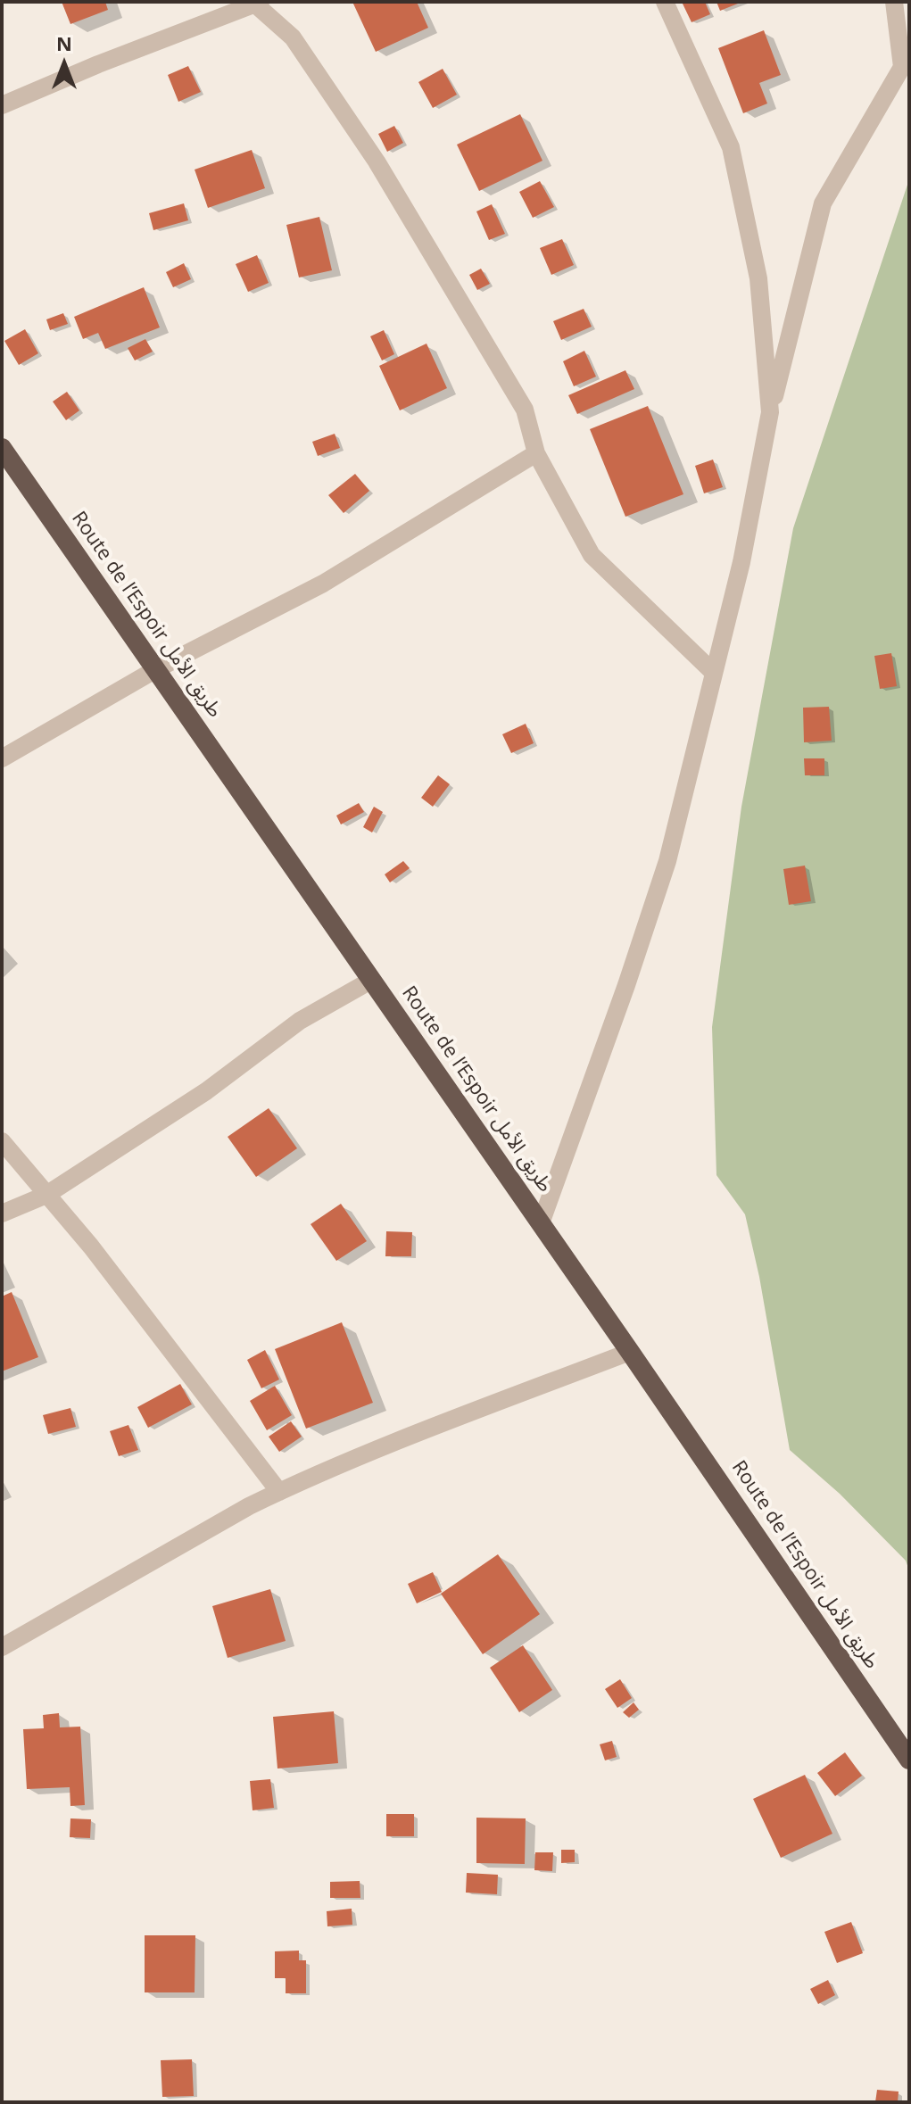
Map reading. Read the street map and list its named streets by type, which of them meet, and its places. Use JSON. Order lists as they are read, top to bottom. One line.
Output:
{"streets":{"highway":["Route de l’Espoir طريق الأمل"]},"north":"top"}
